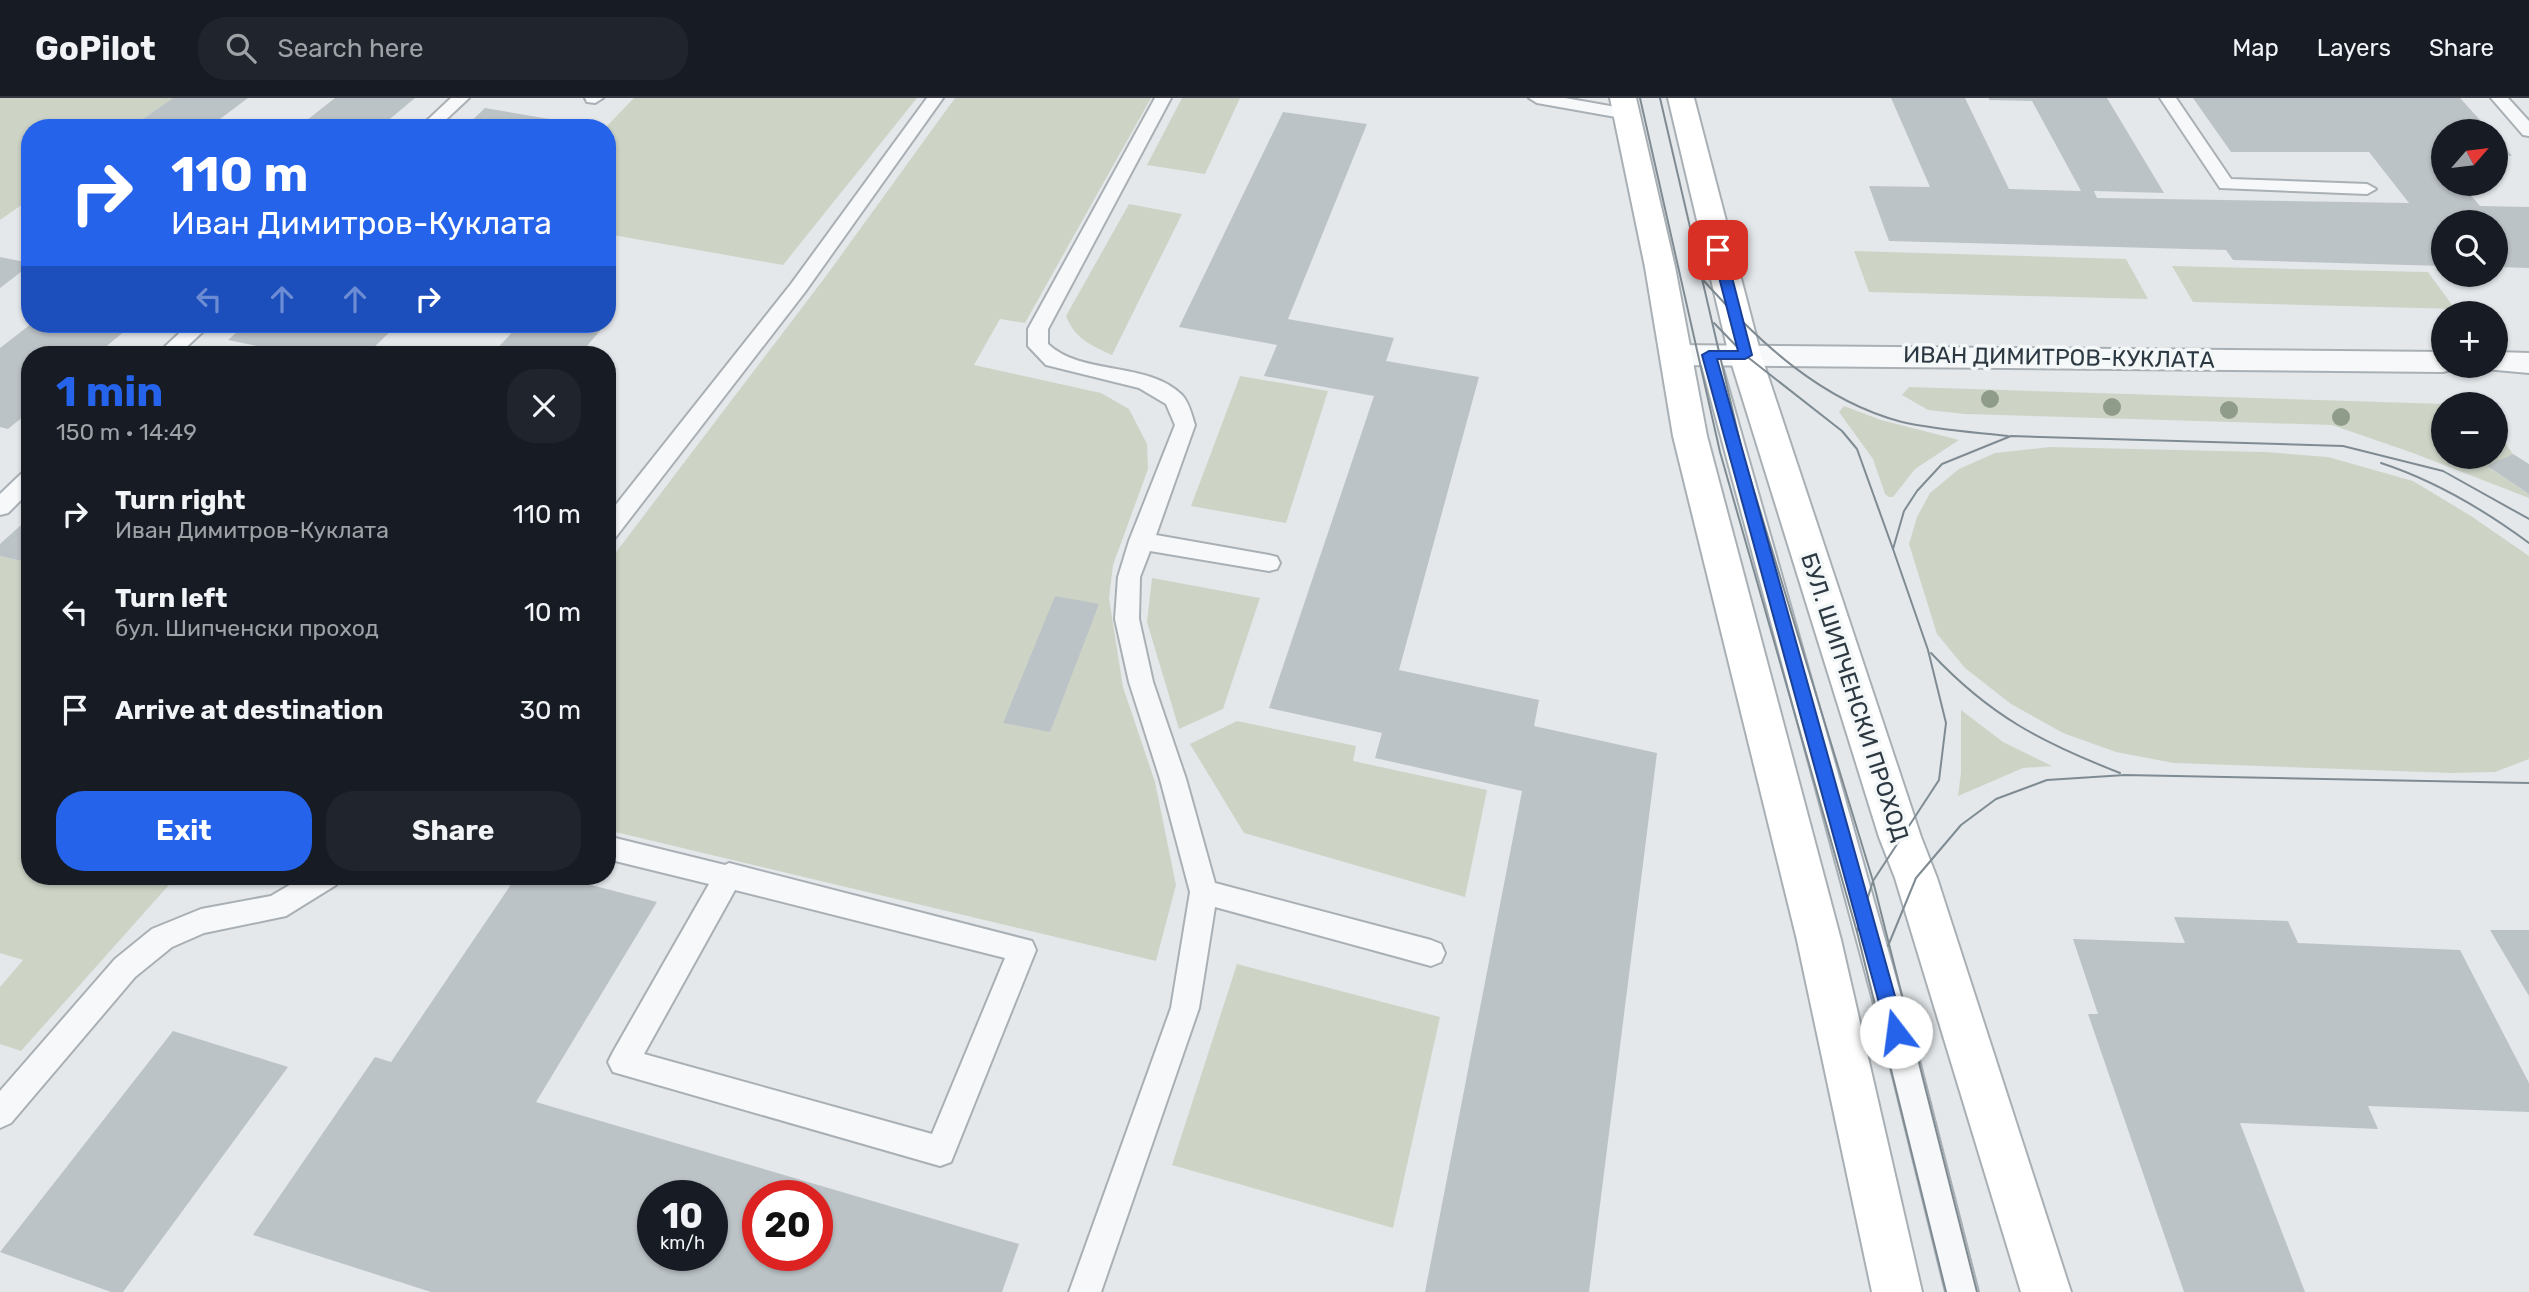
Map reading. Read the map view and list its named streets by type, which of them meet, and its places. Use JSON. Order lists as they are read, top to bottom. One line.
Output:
{"streets":{"main road":["БУЛ. ШИПЧЕНСКИ ПРОХОД"],"street":["ИВАН ДИМИТРОВ-КУКЛАТА"]},"crossings":[["ИВАН ДИМИТРОВ-КУКЛАТА","БУЛ. ШИПЧЕНСКИ ПРОХОД"]],"north":"top right","page":{"header":"GoPilot","search":"Search here","nav":["Map","Layers","Share"],"map_buttons":["+","−"],"turn":["110 m","Иван Димитров-Куклата"],"heading":["1 min","150 m · 14:49"],"list":[{"name":"Turn right","note":"Иван Димитров-Куклата","value":"110 m"},{"name":"Turn left","note":"бул. Шипченски проход","value":"10 m"},{"name":"Arrive at destination","value":"30 m"}],"buttons":["Exit","Share"],"speed":"10 km/h","limit":"20"}}
